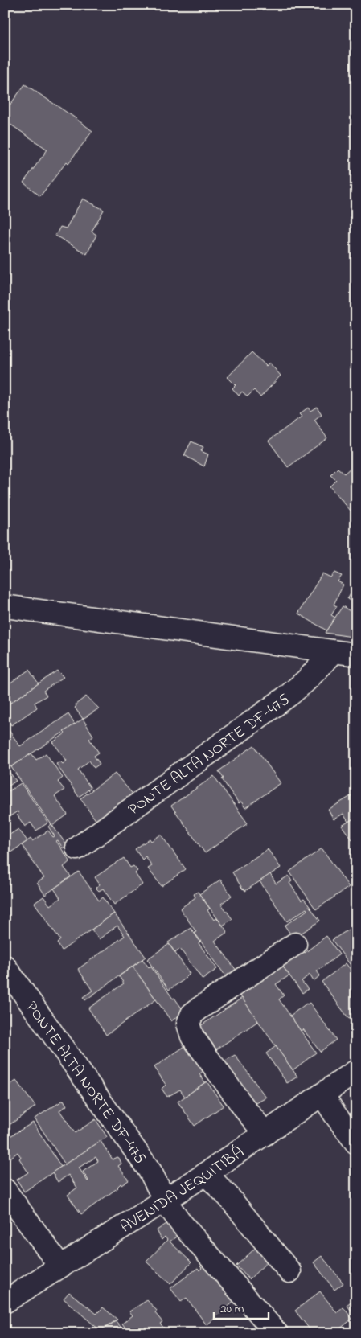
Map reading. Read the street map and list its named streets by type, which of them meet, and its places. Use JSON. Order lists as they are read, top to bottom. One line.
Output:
{"streets":{"street":["PONTE ALTA NORTE DF-475","AVENIDA JEQUITIBÁ"]},"crossings":[["PONTE ALTA NORTE DF-475","AVENIDA JEQUITIBÁ"]],"scale_bar":"20 m"}
